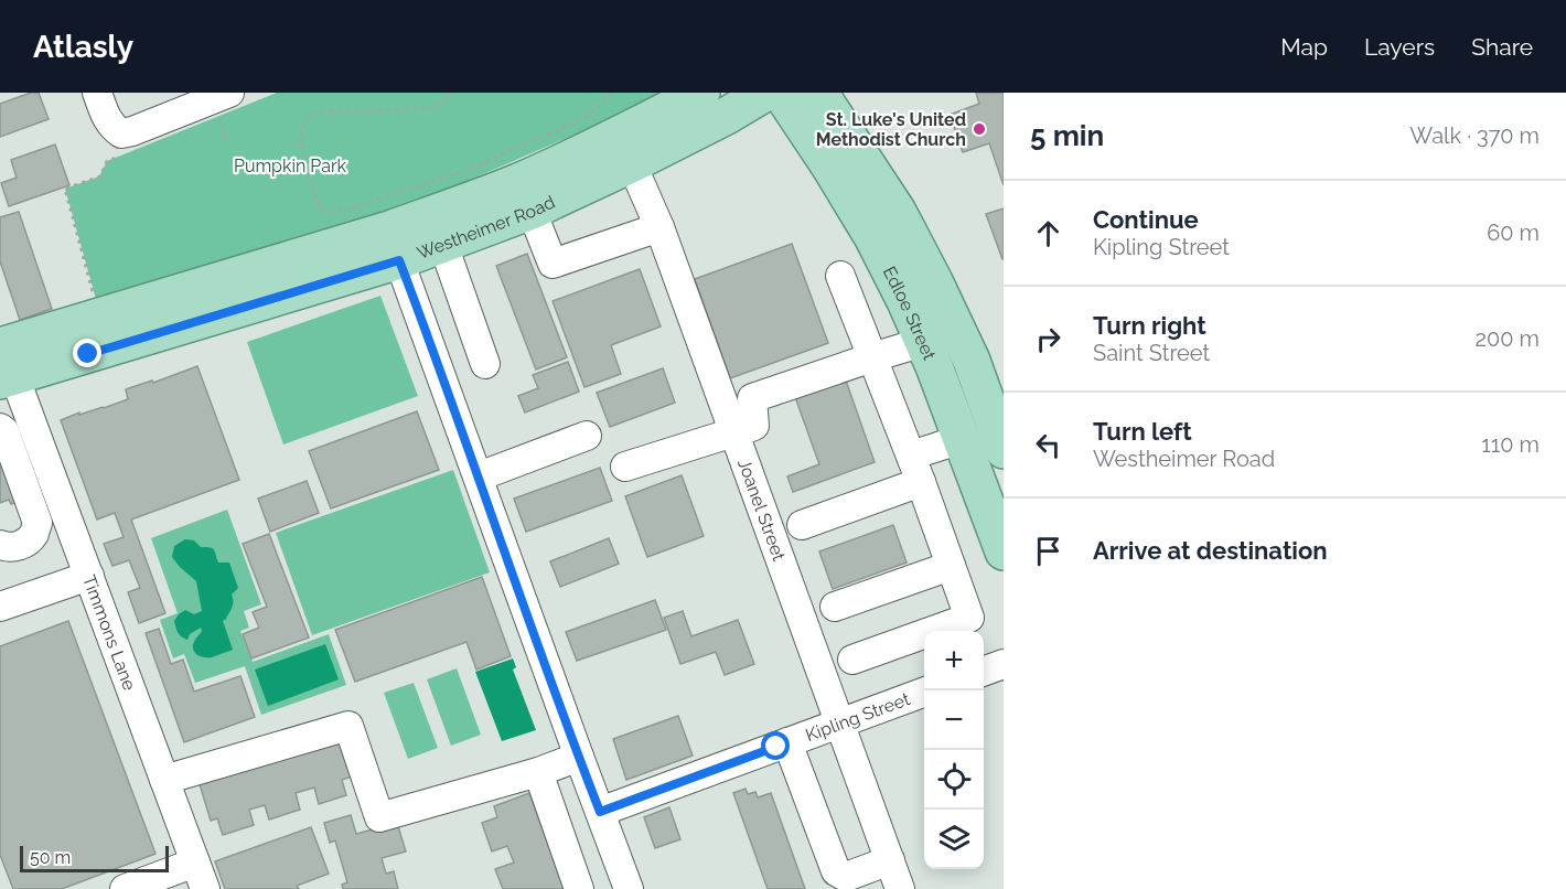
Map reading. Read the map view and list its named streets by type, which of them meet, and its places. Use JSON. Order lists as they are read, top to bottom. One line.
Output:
{"streets":{"main road":["Westheimer Road","Edloe Street"],"street":["Joanel Street","Timmons Lane","Kipling Street"]},"crossings":[["Westheimer Road","Joanel Street"],["Westheimer Road","Timmons Lane"],["Joanel Street","Kipling Street"]],"parks":["Pumpkin Park"],"places":["St. Luke's United Methodist Church"],"scale_bar":"50 m","page":{"header":"Atlasly","nav":["Map","Layers","Share"],"heading":["5 min","Walk · 370 m"],"list":[["Continue","Kipling Street","60 m"],["Turn right","Saint Street","200 m"],["Turn left","Westheimer Road","110 m"],"Arrive at destination"],"map_buttons":["+","−"],"scale":"50 m"}}
